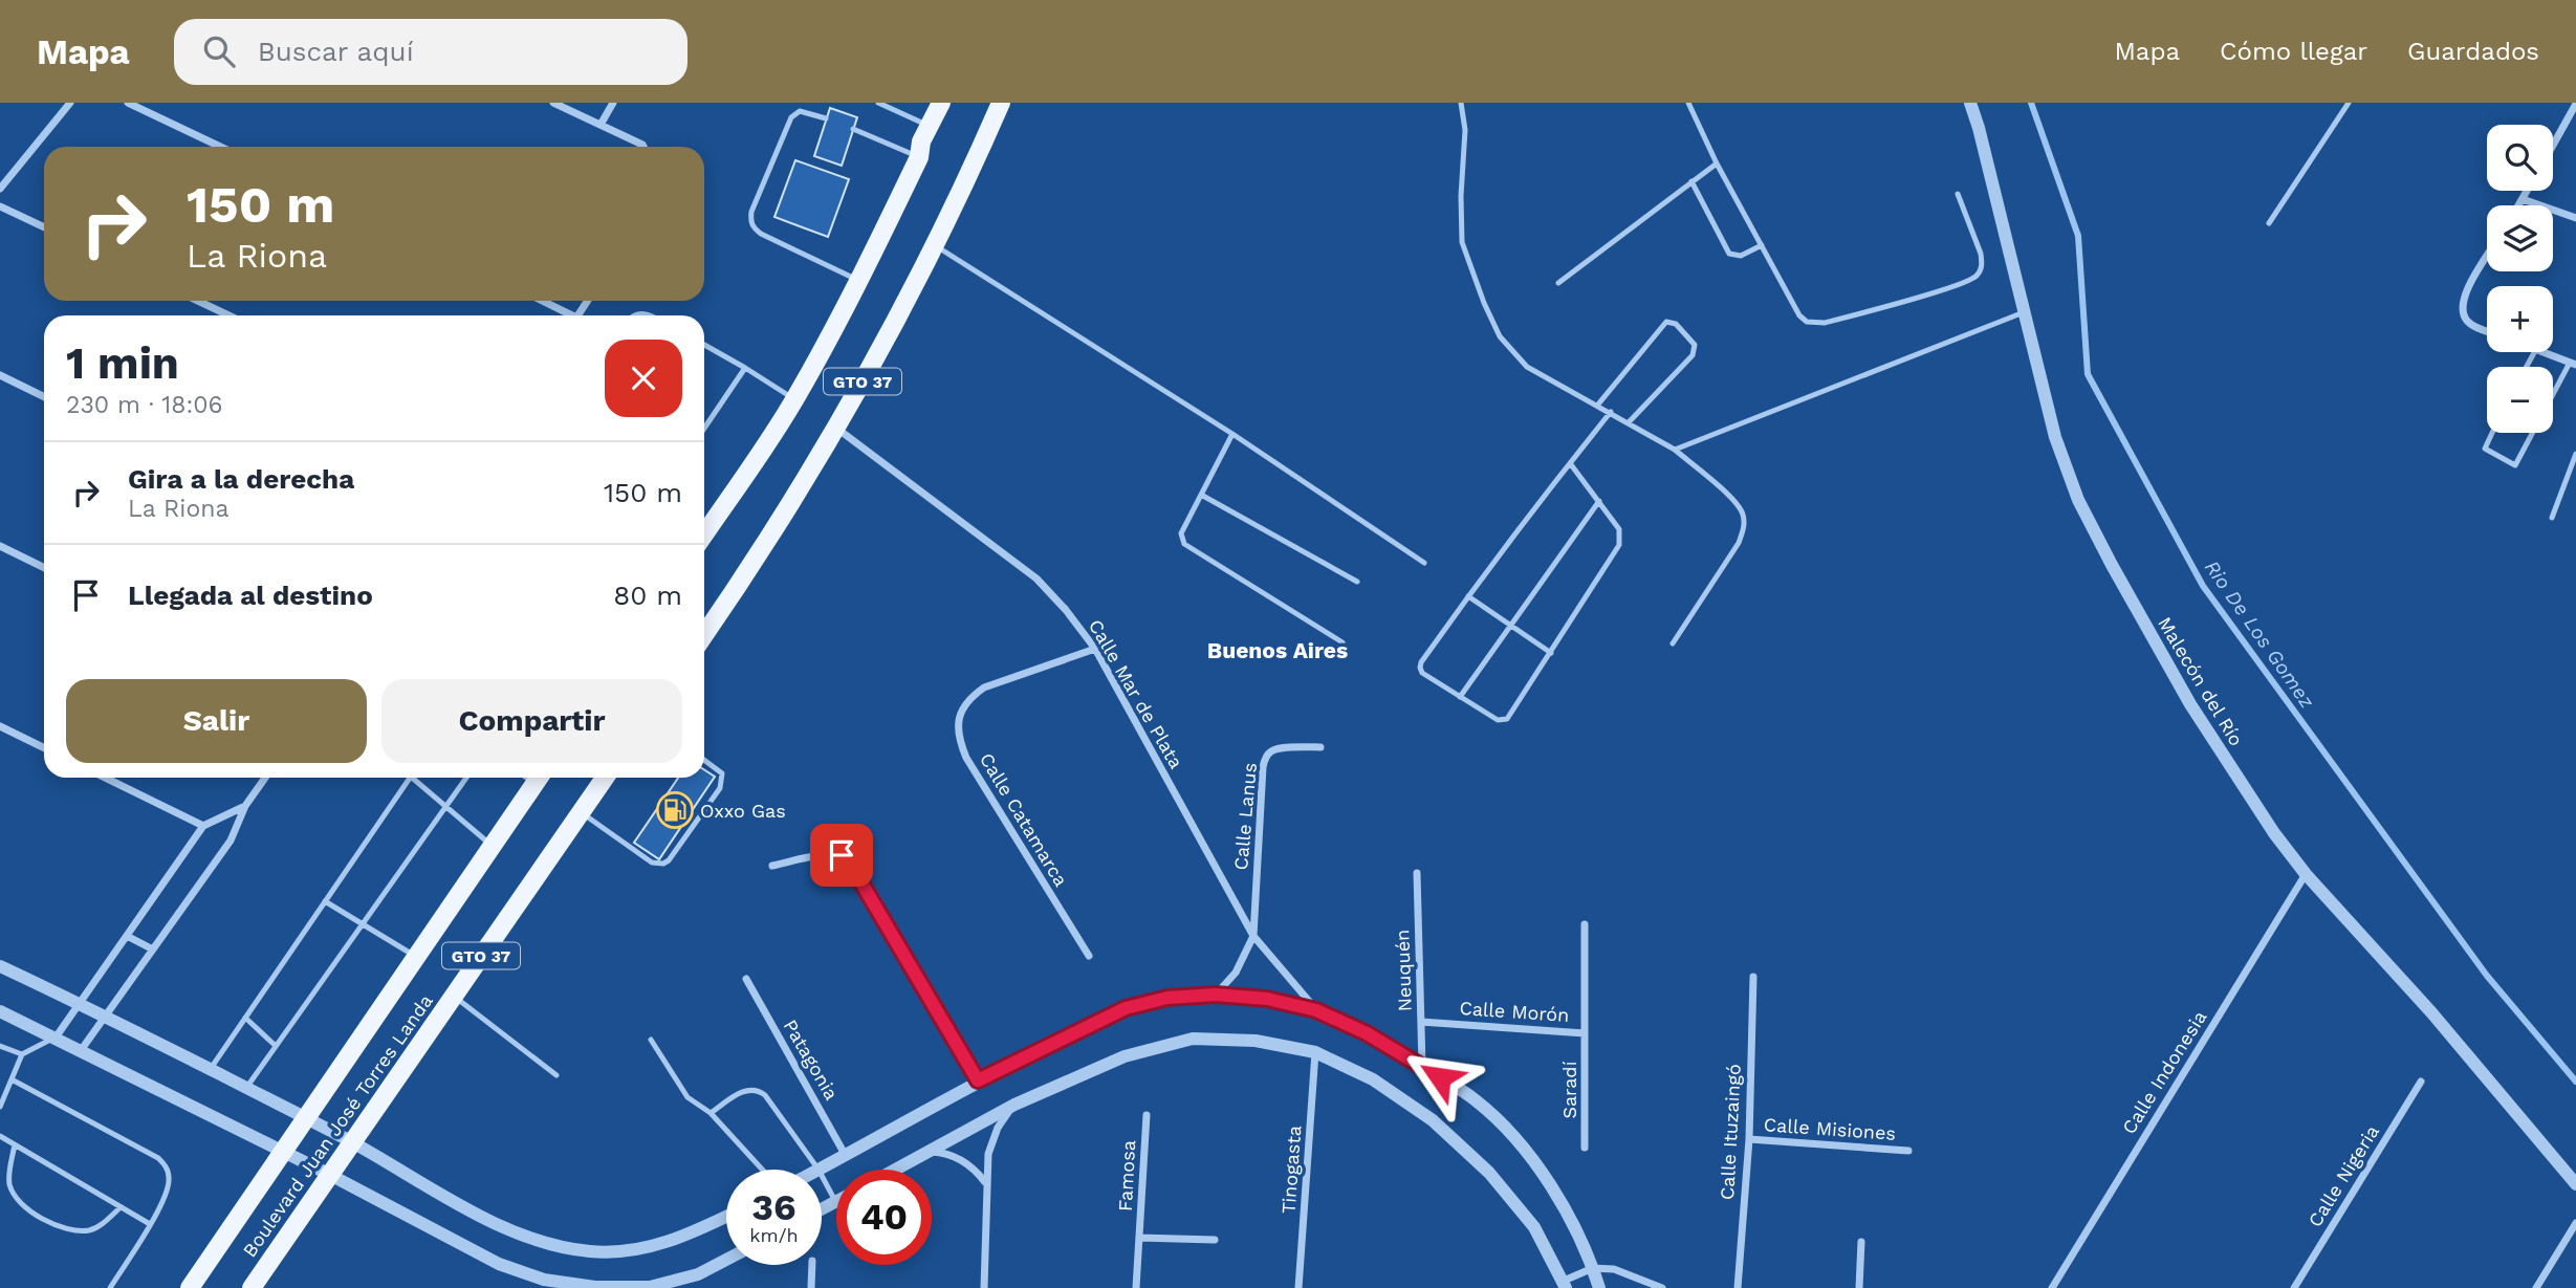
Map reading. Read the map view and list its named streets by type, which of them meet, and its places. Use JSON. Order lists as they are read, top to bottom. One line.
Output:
{"streets":{"main road":["GTO 37","Boulevard Juan José Torres Landa"],"street":["Malecón del Río","Calle Mar de Plata","Calle Lanus","Calle Catamarca","Neuquén","Calle Morón","Patagonia","Calle Indonesia","Saradí","Calle Misiones","Calle Ituzaingó","Tinogasta","Famosa","Calle Nigeria"]},"crossings":[["GTO 37","Calle Mar de Plata"],["Malecón del Río","Calle Indonesia"],["Calle Mar de Plata","Calle Lanus"],["Calle Mar de Plata","Calle Catamarca"],["Neuquén","Calle Morón"],["Calle Morón","Saradí"],["Calle Misiones","Calle Ituzaingó"]],"districts":["Buenos Aires"],"water":["Rio De Los Gomez"],"places":{"fuel station":["Oxxo Gas"]},"page":{"header":"Mapa","search":"Buscar aquí","nav":["Mapa","Cómo llegar","Guardados"],"map_buttons":["+","−"],"turn":["150 m","La Riona"],"heading":["1 min","230 m · 18:06"],"list":[{"name":"Gira a la derecha","note":"La Riona","value":"150 m"},{"name":"Llegada al destino","value":"80 m"}],"buttons":["Salir","Compartir"],"speed":"36 km/h","limit":"40"}}
